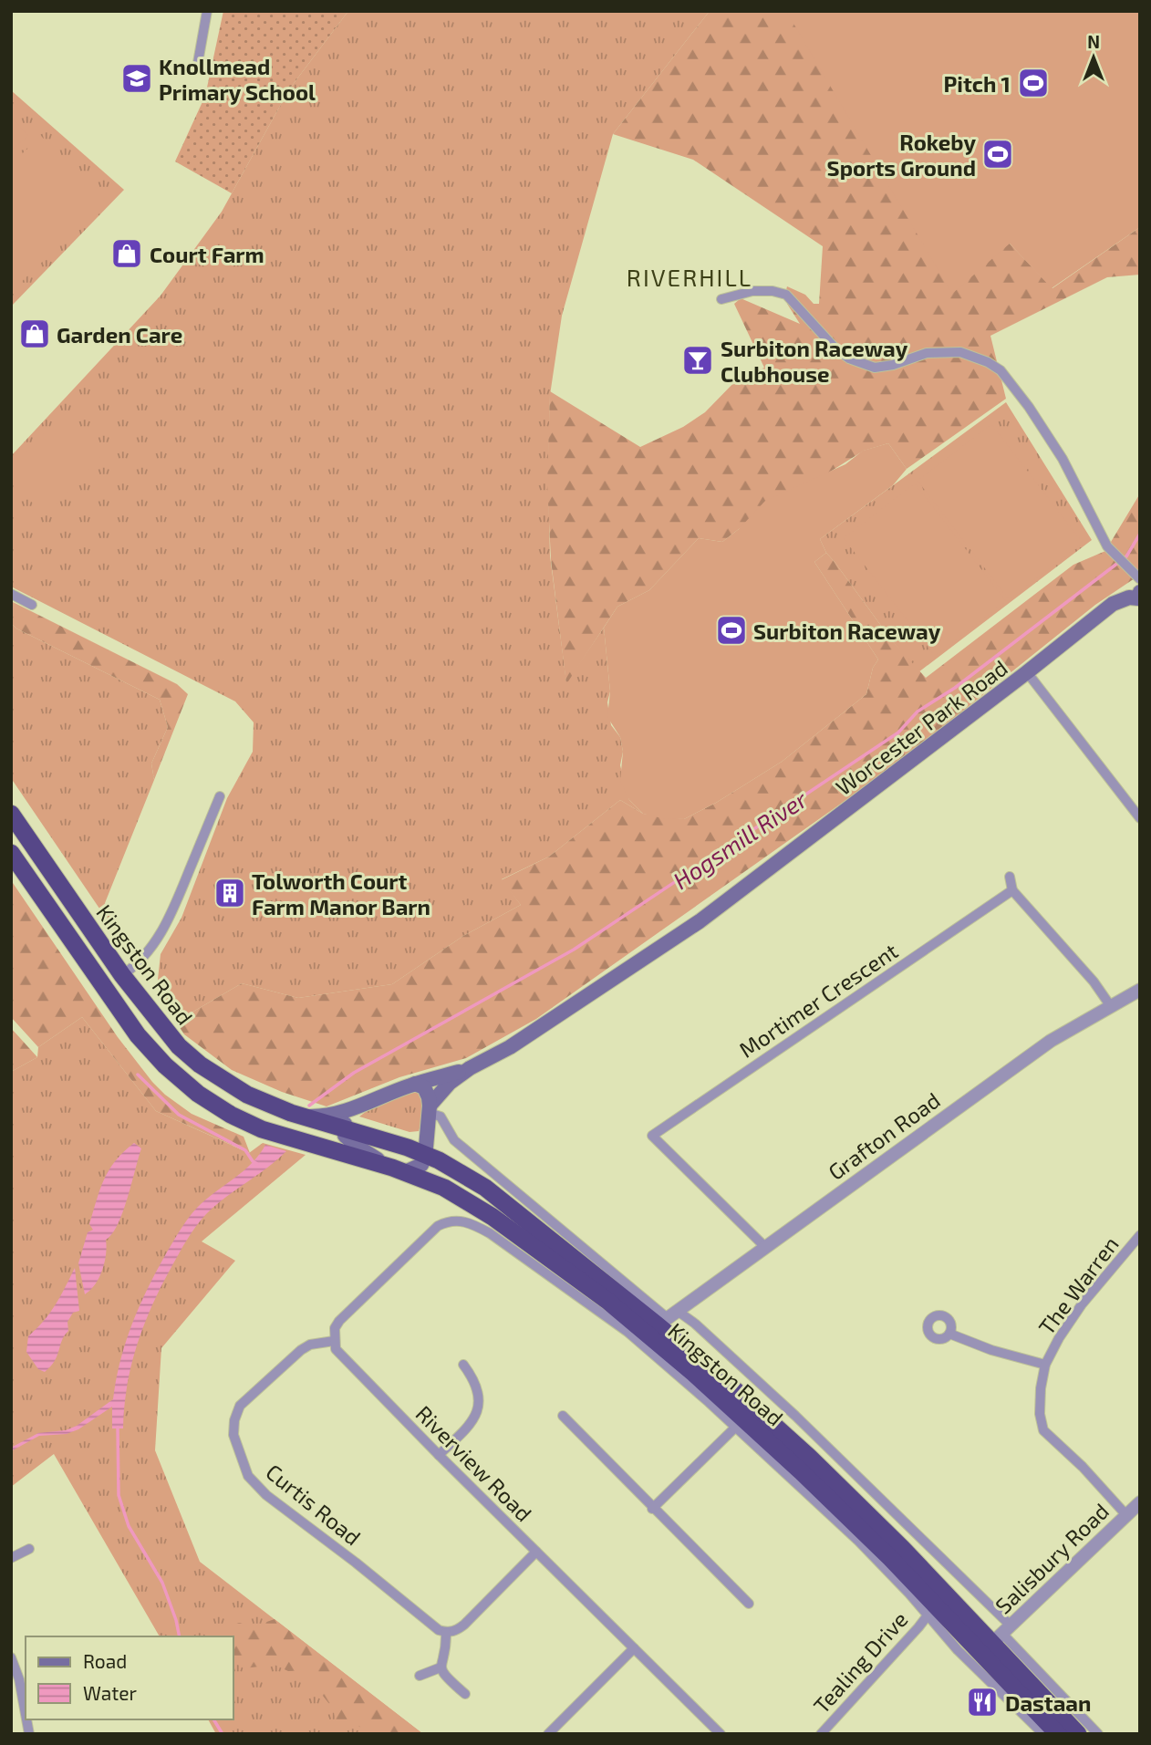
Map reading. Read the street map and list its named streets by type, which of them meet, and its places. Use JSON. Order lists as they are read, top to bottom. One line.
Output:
{"streets":{"highway":["Kingston Road"],"main road":["Worcester Park Road"],"street":["Mortimer Crescent","Grafton Road","The Warren","Riverview Road","Curtis Road","Salisbury Road","Tealing Drive"]},"crossings":[["Kingston Road","Grafton Road"],["Kingston Road","Riverview Road"],["Kingston Road","Curtis Road"],["Kingston Road","Salisbury Road"],["Kingston Road","Tealing Drive"],["The Warren","Salisbury Road"],["Riverview Road","Curtis Road"]],"districts":["RIVERHILL"],"water":["Hogsmill River"],"places":{"school or university":["Knollmead Primary School"],"sports":["Pitch 1","Rokeby Sports Ground","Surbiton Raceway"],"shop":["Court Farm","Garden Care"],"bar":["Surbiton Raceway Clubhouse"],"building":["Tolworth Court Farm Manor Barn"],"restaurant":["Dastaan"]},"legend":["Road","Water"],"north":"top"}
